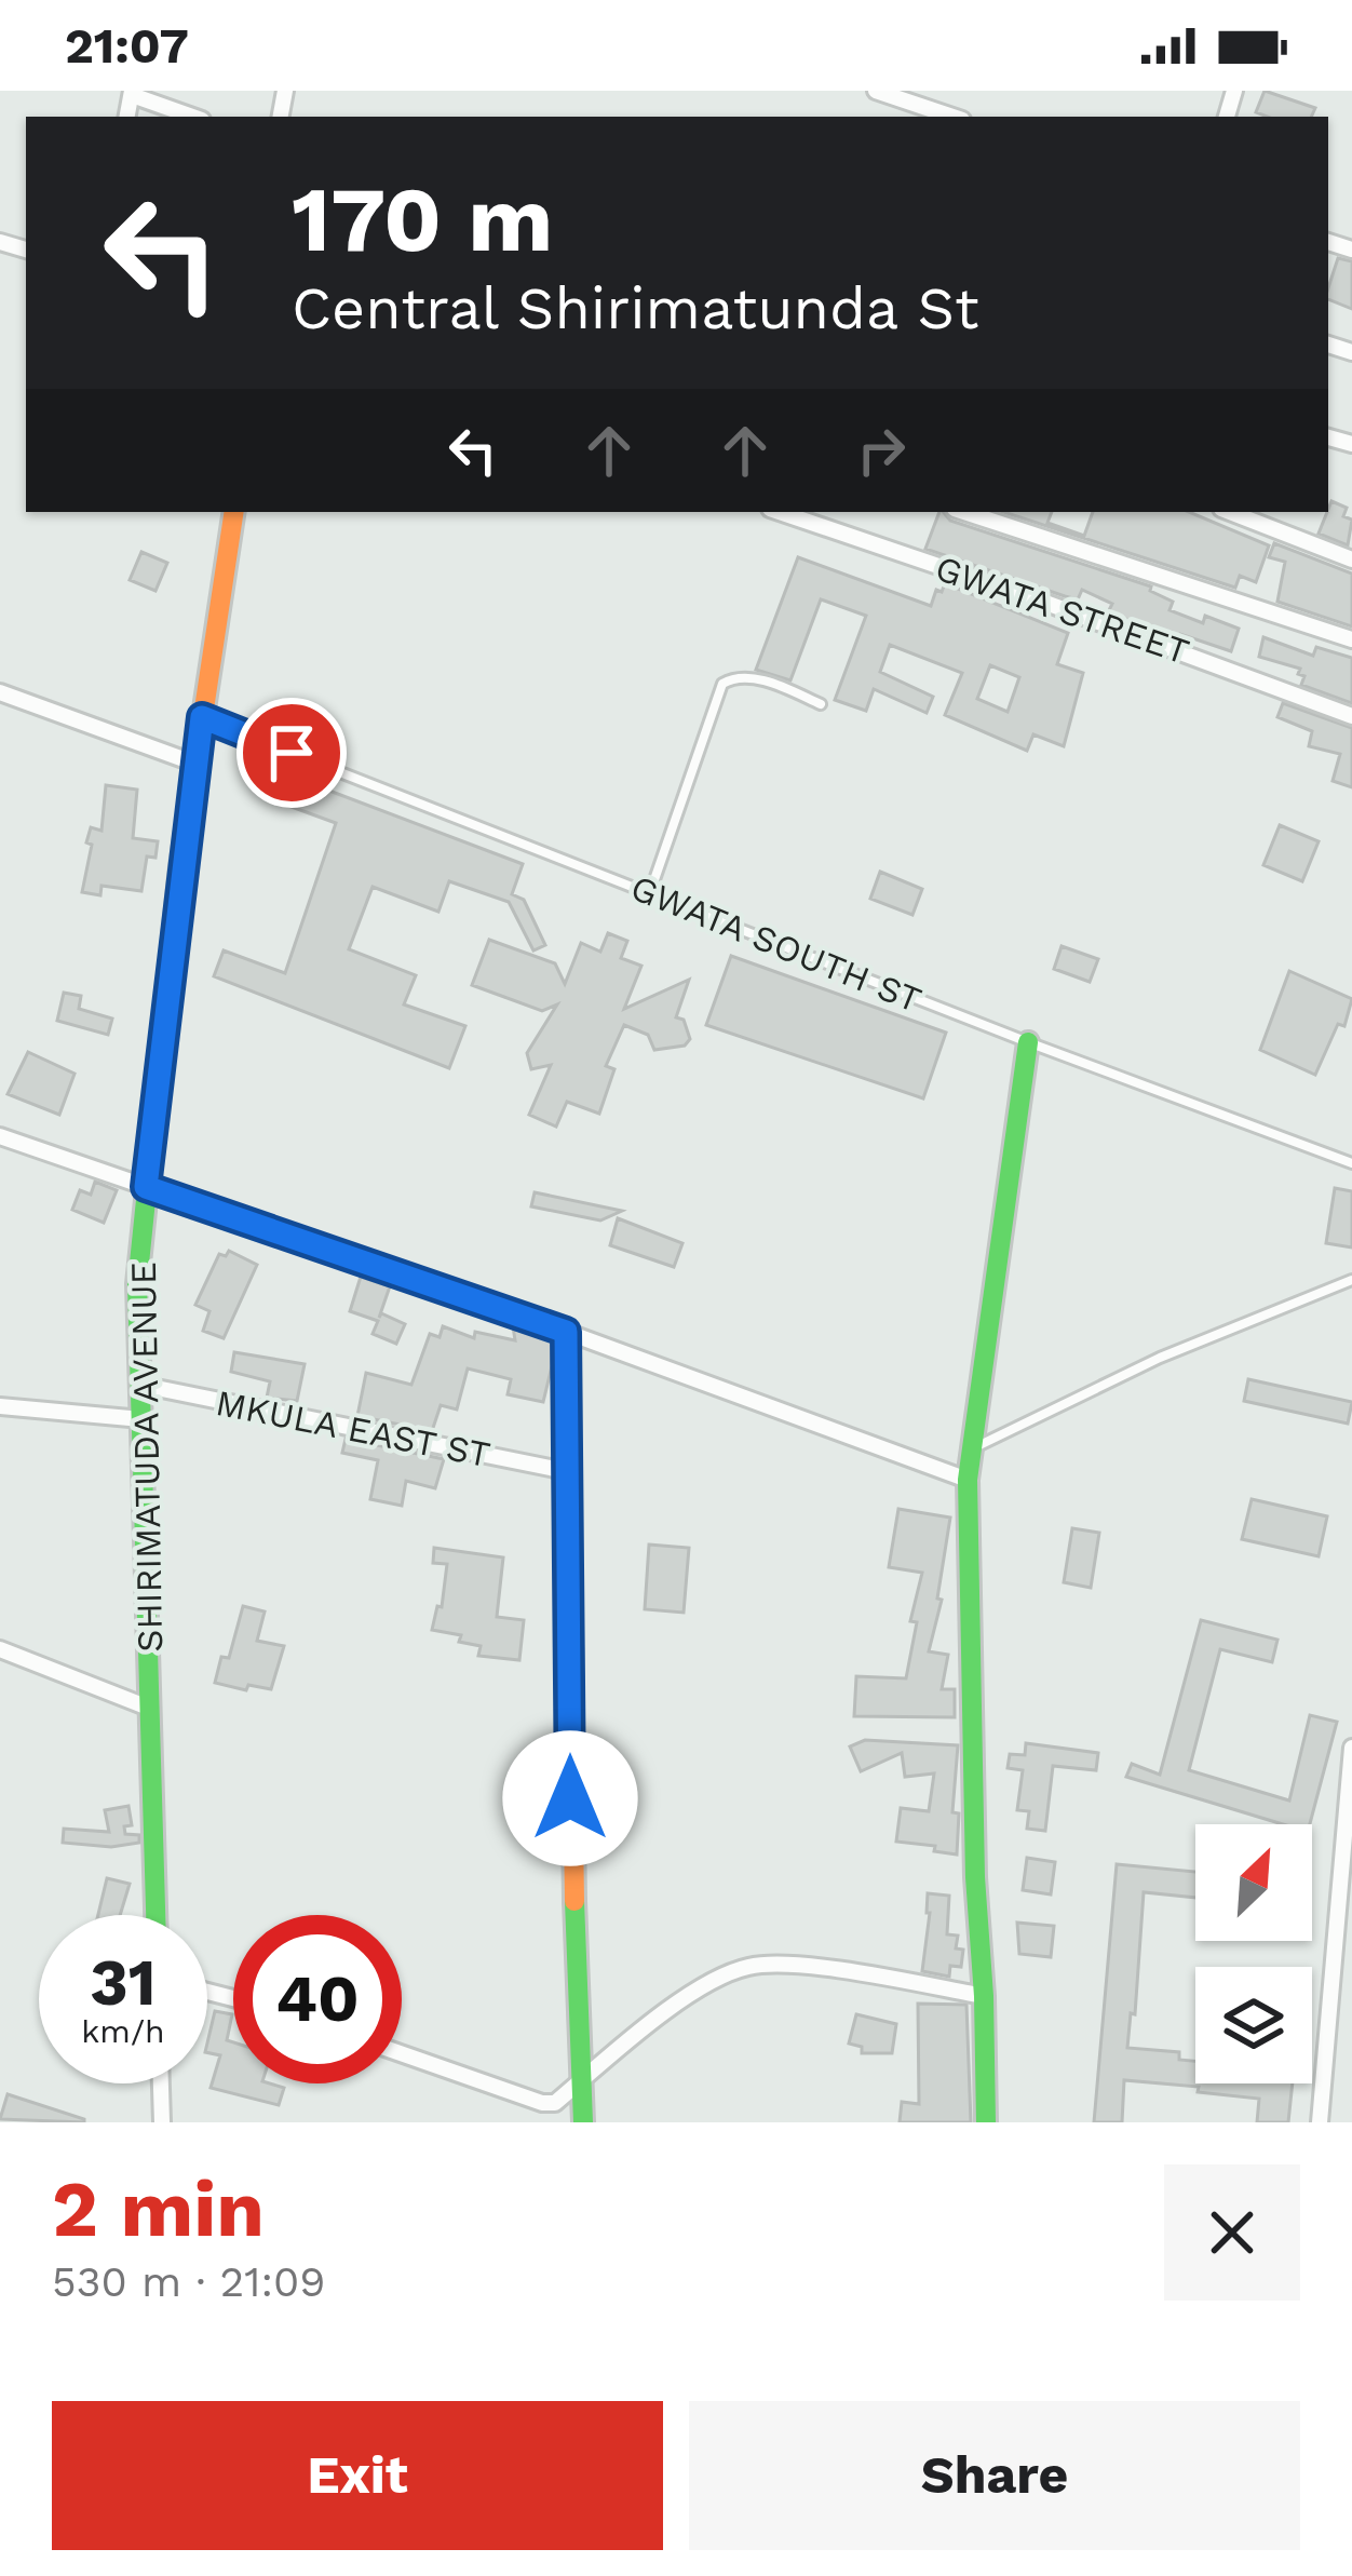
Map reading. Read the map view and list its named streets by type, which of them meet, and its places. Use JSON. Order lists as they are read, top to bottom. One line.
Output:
{"streets":{"street":["GWATA STREET","MKULA EAST ST","SHIRIMATUDA AVENUE"],"lane":["GWATA SOUTH ST"]},"crossings":[["GWATA SOUTH ST","SHIRIMATUDA AVENUE"],["MKULA EAST ST","SHIRIMATUDA AVENUE"]],"north":"top right","page":{"status":"21:07","turn":["170 m","Central Shirimatunda St"],"speed":"31 km/h","limit":"40","heading":["2 min","530 m · 21:09"],"buttons":["Exit","Share"]}}
